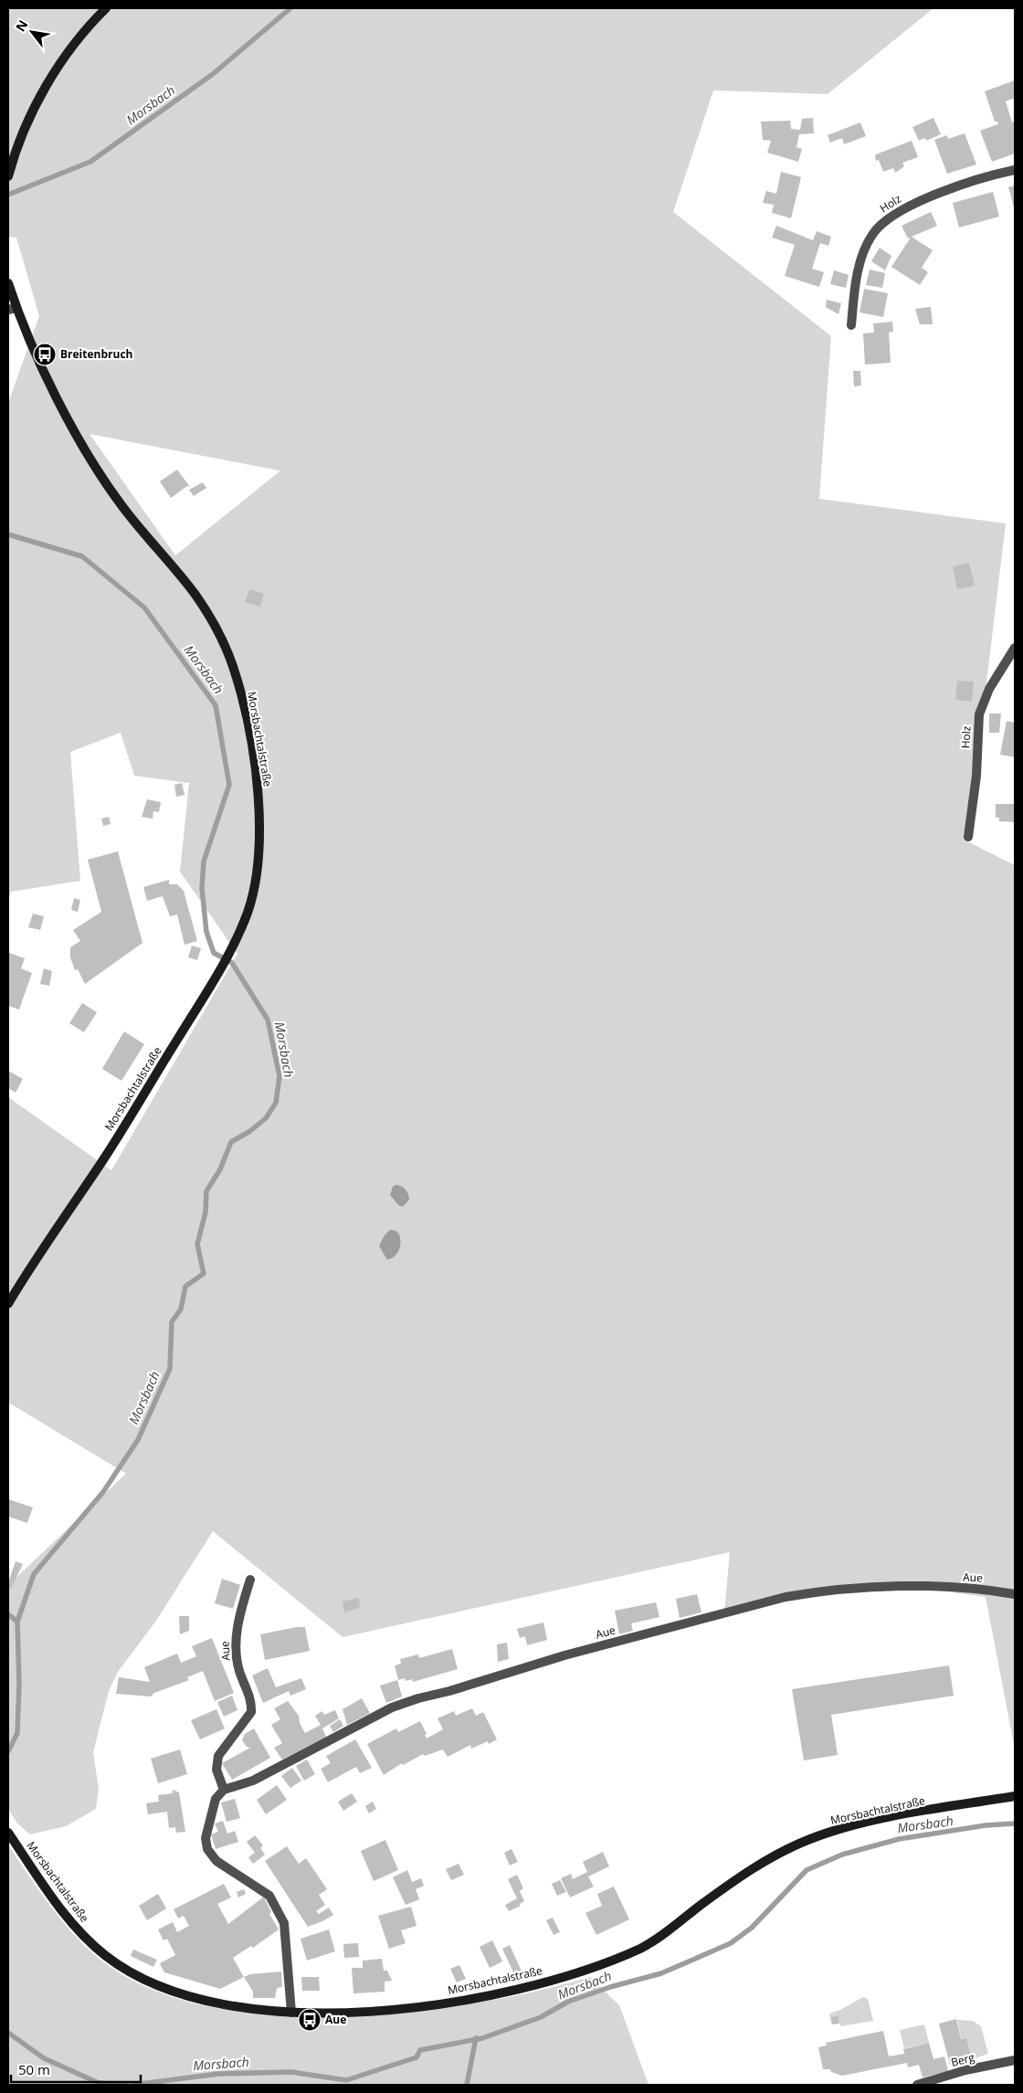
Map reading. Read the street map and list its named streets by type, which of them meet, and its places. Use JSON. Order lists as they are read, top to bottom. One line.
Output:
{"streets":{"main road":["Morsbachtalstraße"],"street":["Holz","Aue","Berg"]},"water":["Morsbach"],"places":{"bus stop":["Breitenbruch","Aue"]},"scale_bar":"50 m","north":"top left"}
